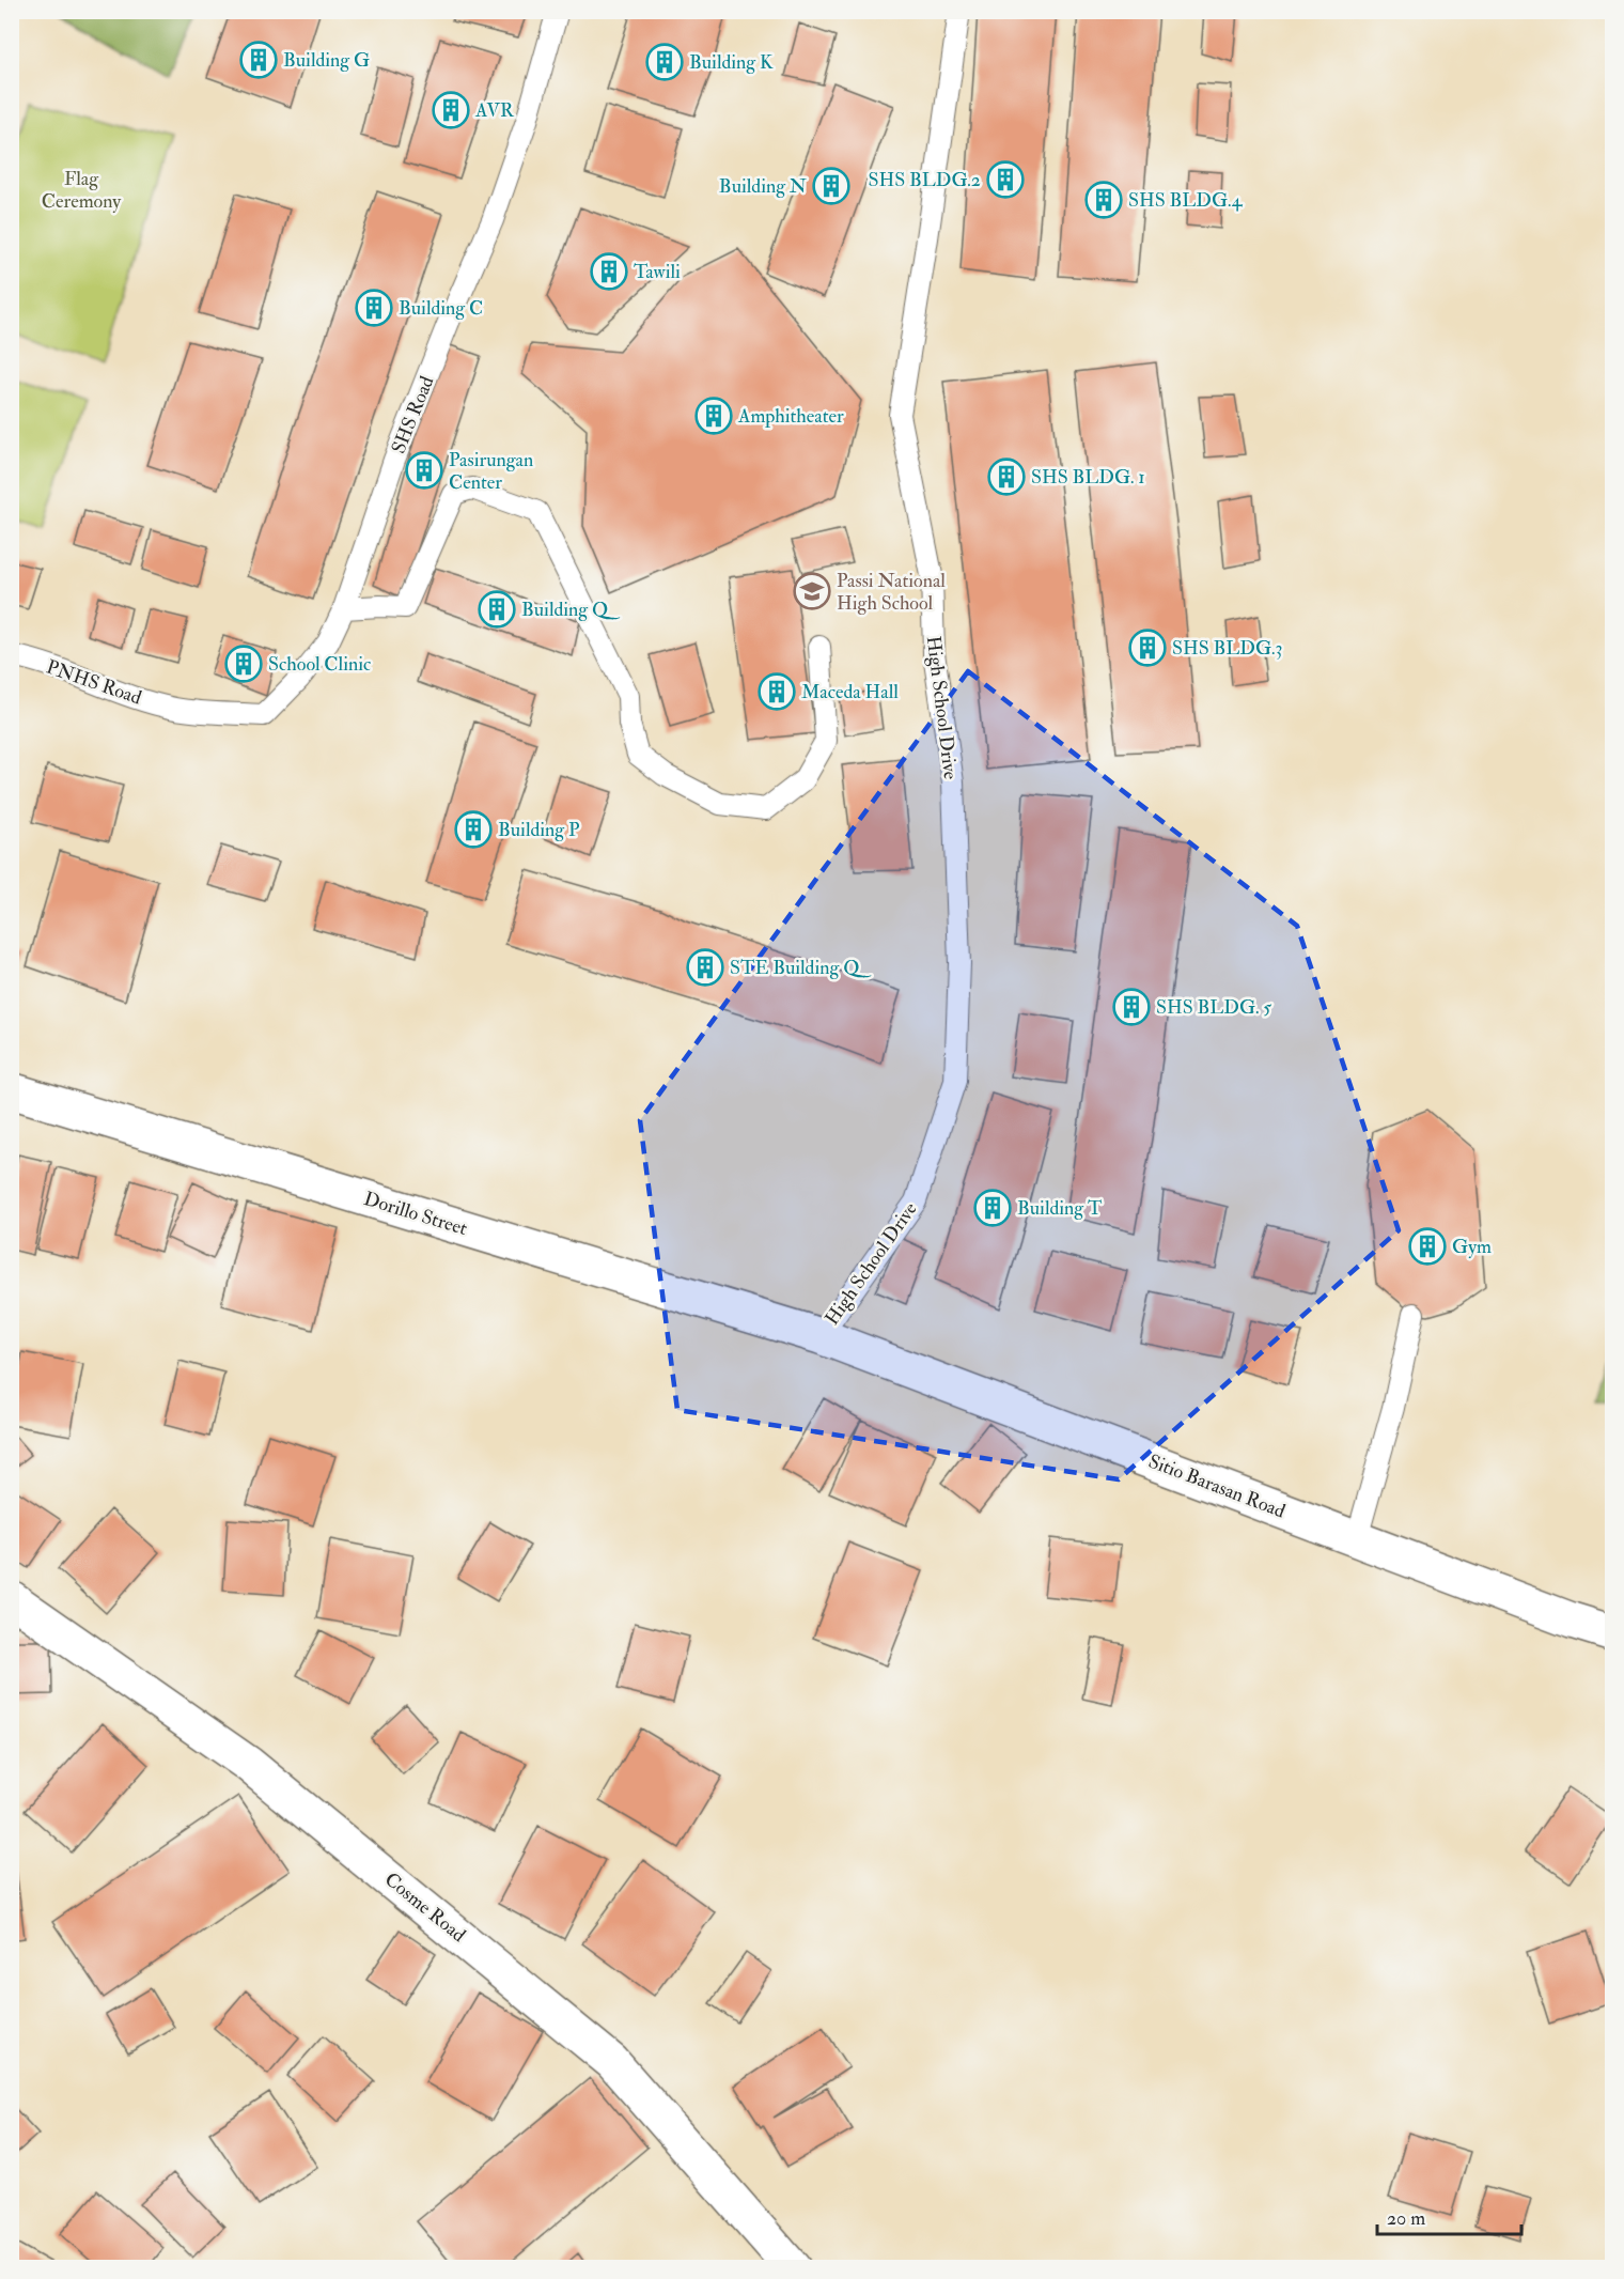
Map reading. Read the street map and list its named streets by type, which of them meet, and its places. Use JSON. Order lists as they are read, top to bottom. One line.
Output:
{"streets":{"street":["Dorillo Street","Sitio Barasan Road","Cosme Road"],"lane":["SHS Road","PNHS Road","High School Drive"]},"crossings":[["SHS Road","PNHS Road"],["High School Drive","Dorillo Street"],["High School Drive","Sitio Barasan Road"],["Dorillo Street","Sitio Barasan Road"]],"parks":["Flag Ceremony"],"places":{"building":["Building G","Building K","AVR","SHS BLDG.2","Building N","SHS BLDG.4","Tawili","Building C","Amphitheater","Pasirungan Center","SHS BLDG. 1","Building Q","SHS BLDG.3","School Clinic","Maceda Hall","Building P","STE Building Q","SHS BLDG. 5","Building T","Gym"],"school or university":["Passi National High School"]},"scale_bar":"20 m"}
